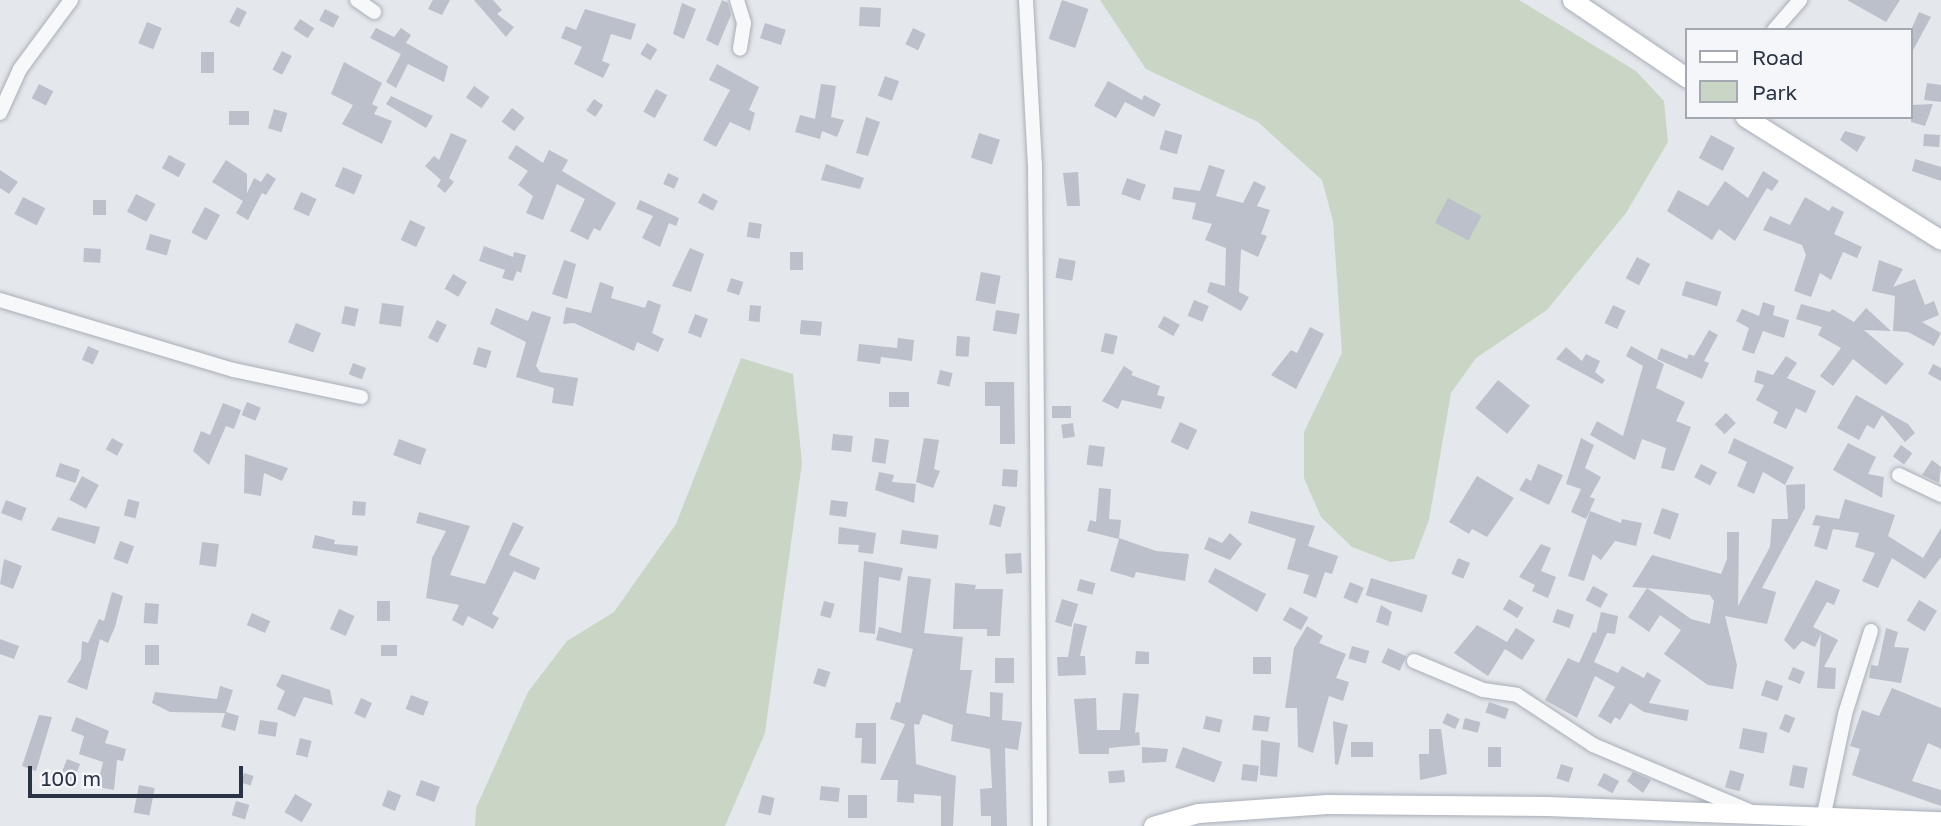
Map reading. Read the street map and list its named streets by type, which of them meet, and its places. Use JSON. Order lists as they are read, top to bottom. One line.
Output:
{"legend":["Road","Park"],"scale_bar":"100 m"}
